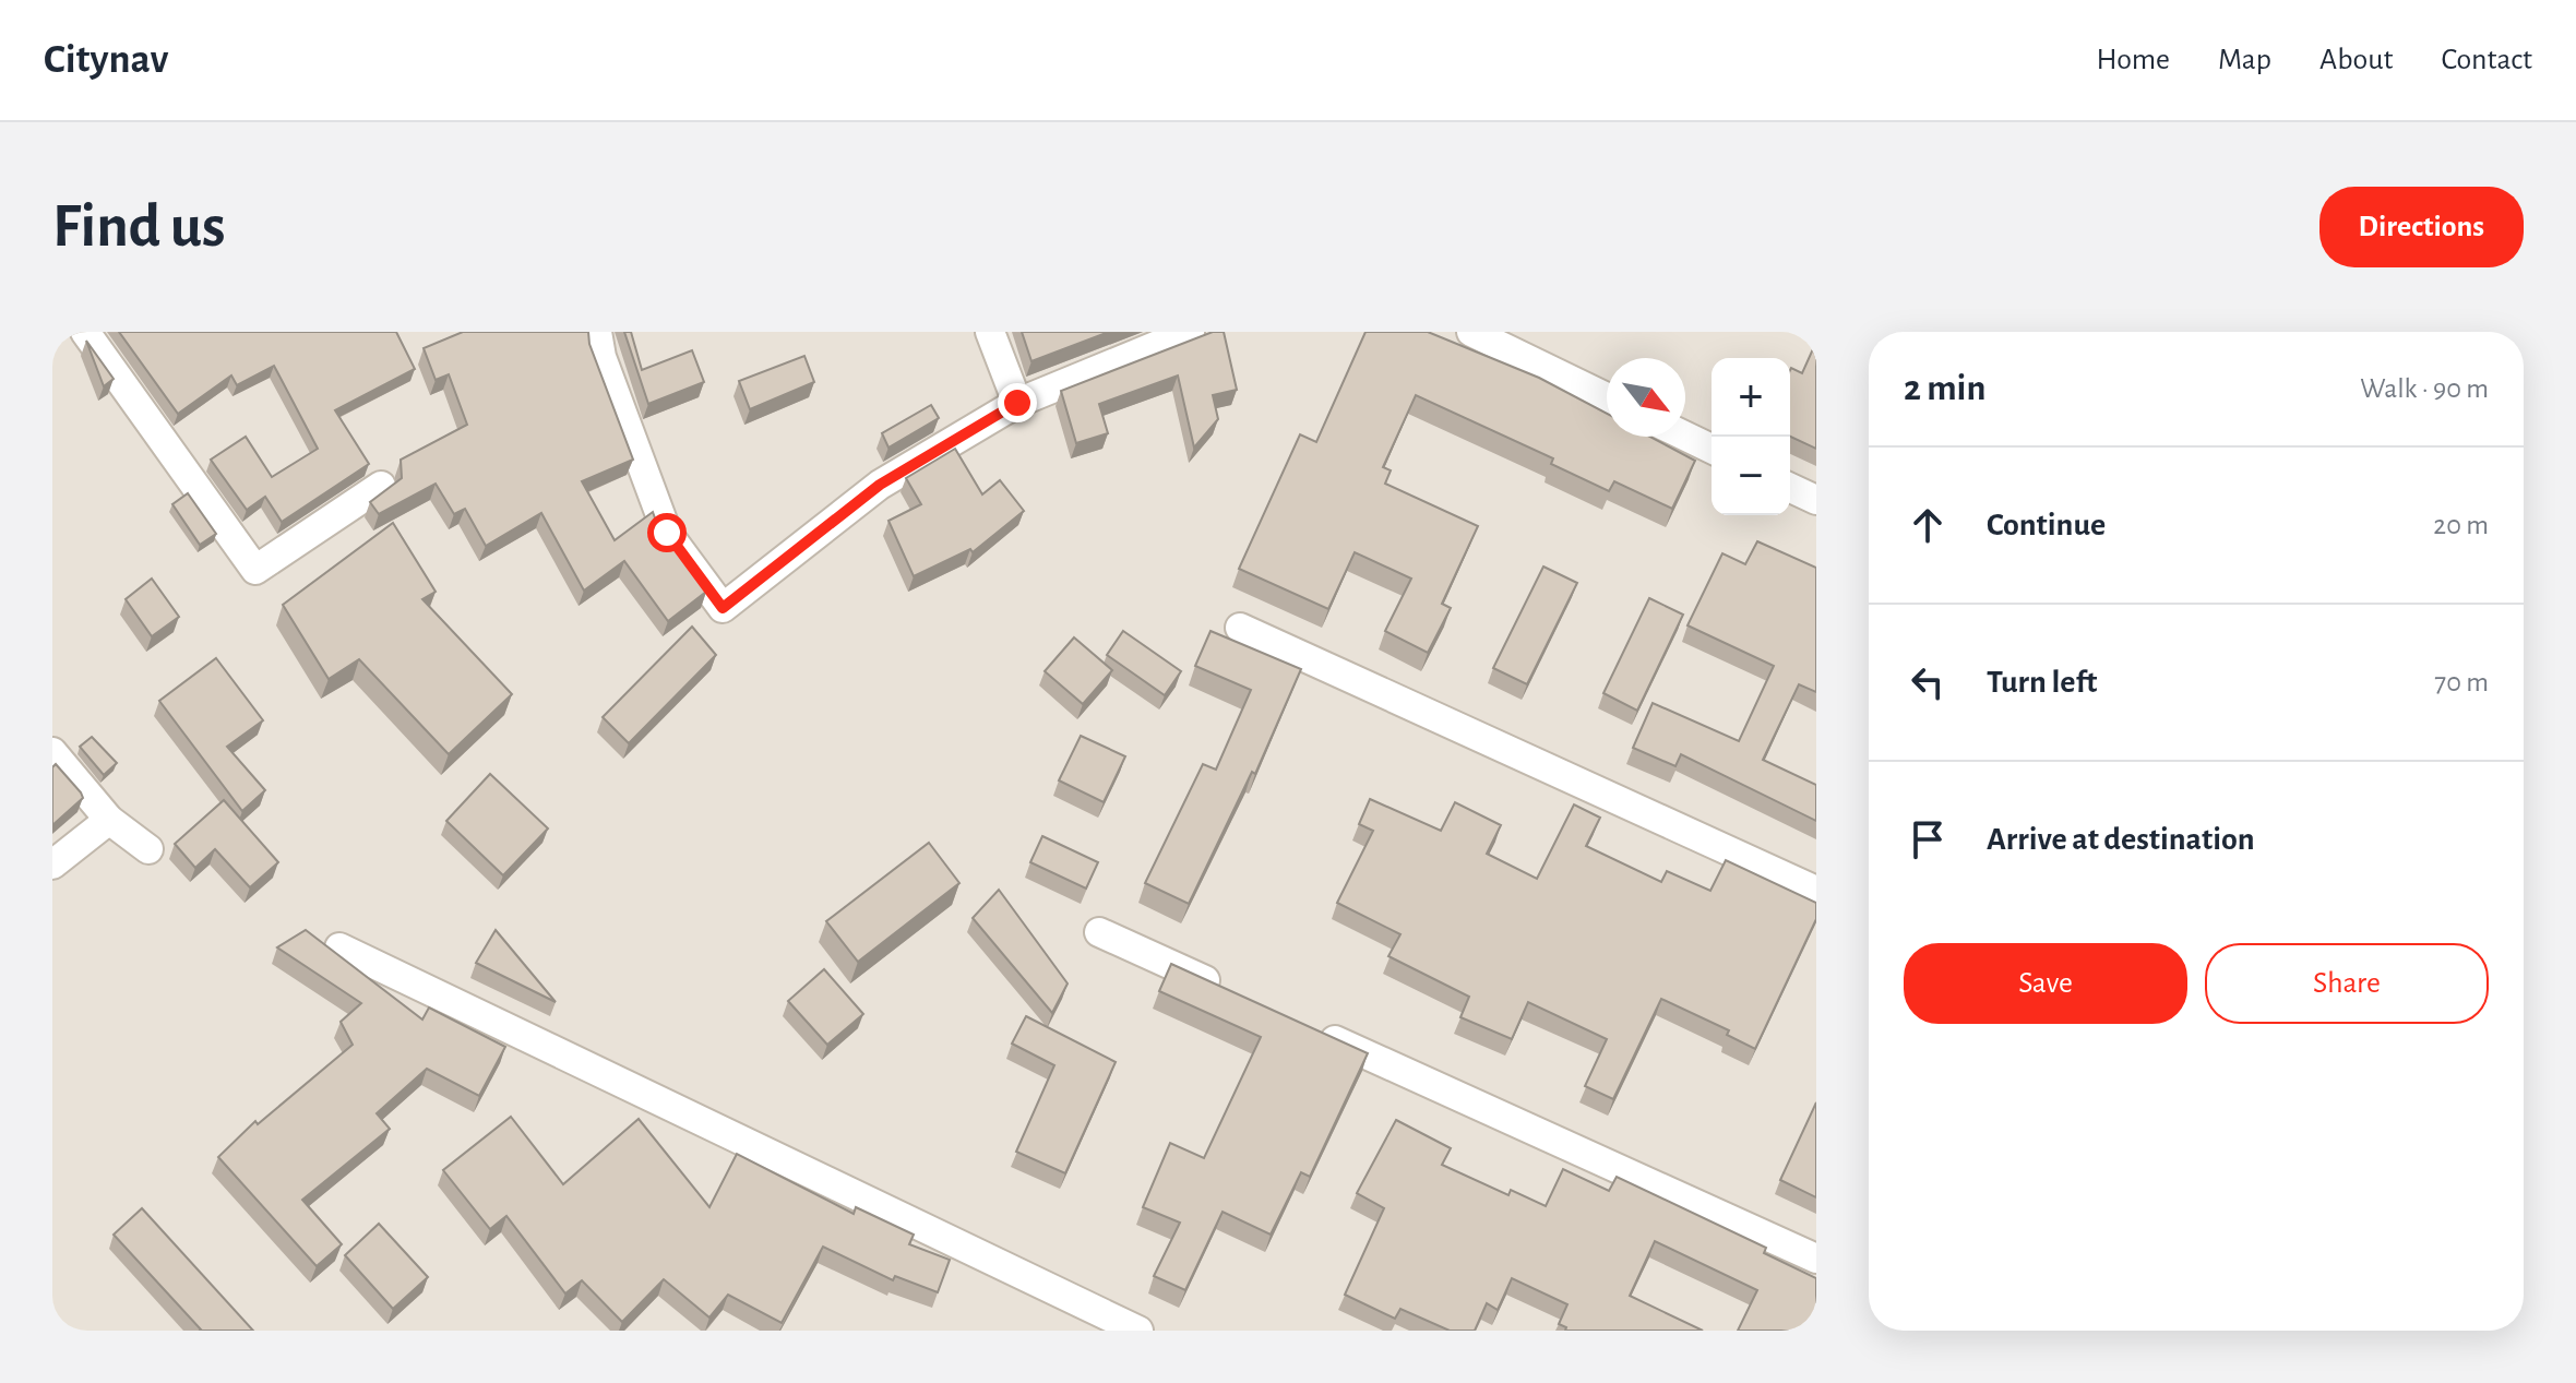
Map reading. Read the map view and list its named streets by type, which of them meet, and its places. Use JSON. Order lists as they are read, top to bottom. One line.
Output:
{"north":"bottom right","page":{"header":"Citynav","nav":["Home","Map","About","Contact"],"buttons":["Directions",["Save","Share"]],"title":"Find us","heading":["2 min","Walk · 90 m"],"map_buttons":["+","−"],"list":[["Continue","20 m"],["Turn left","70 m"],"Arrive at destination"]}}
